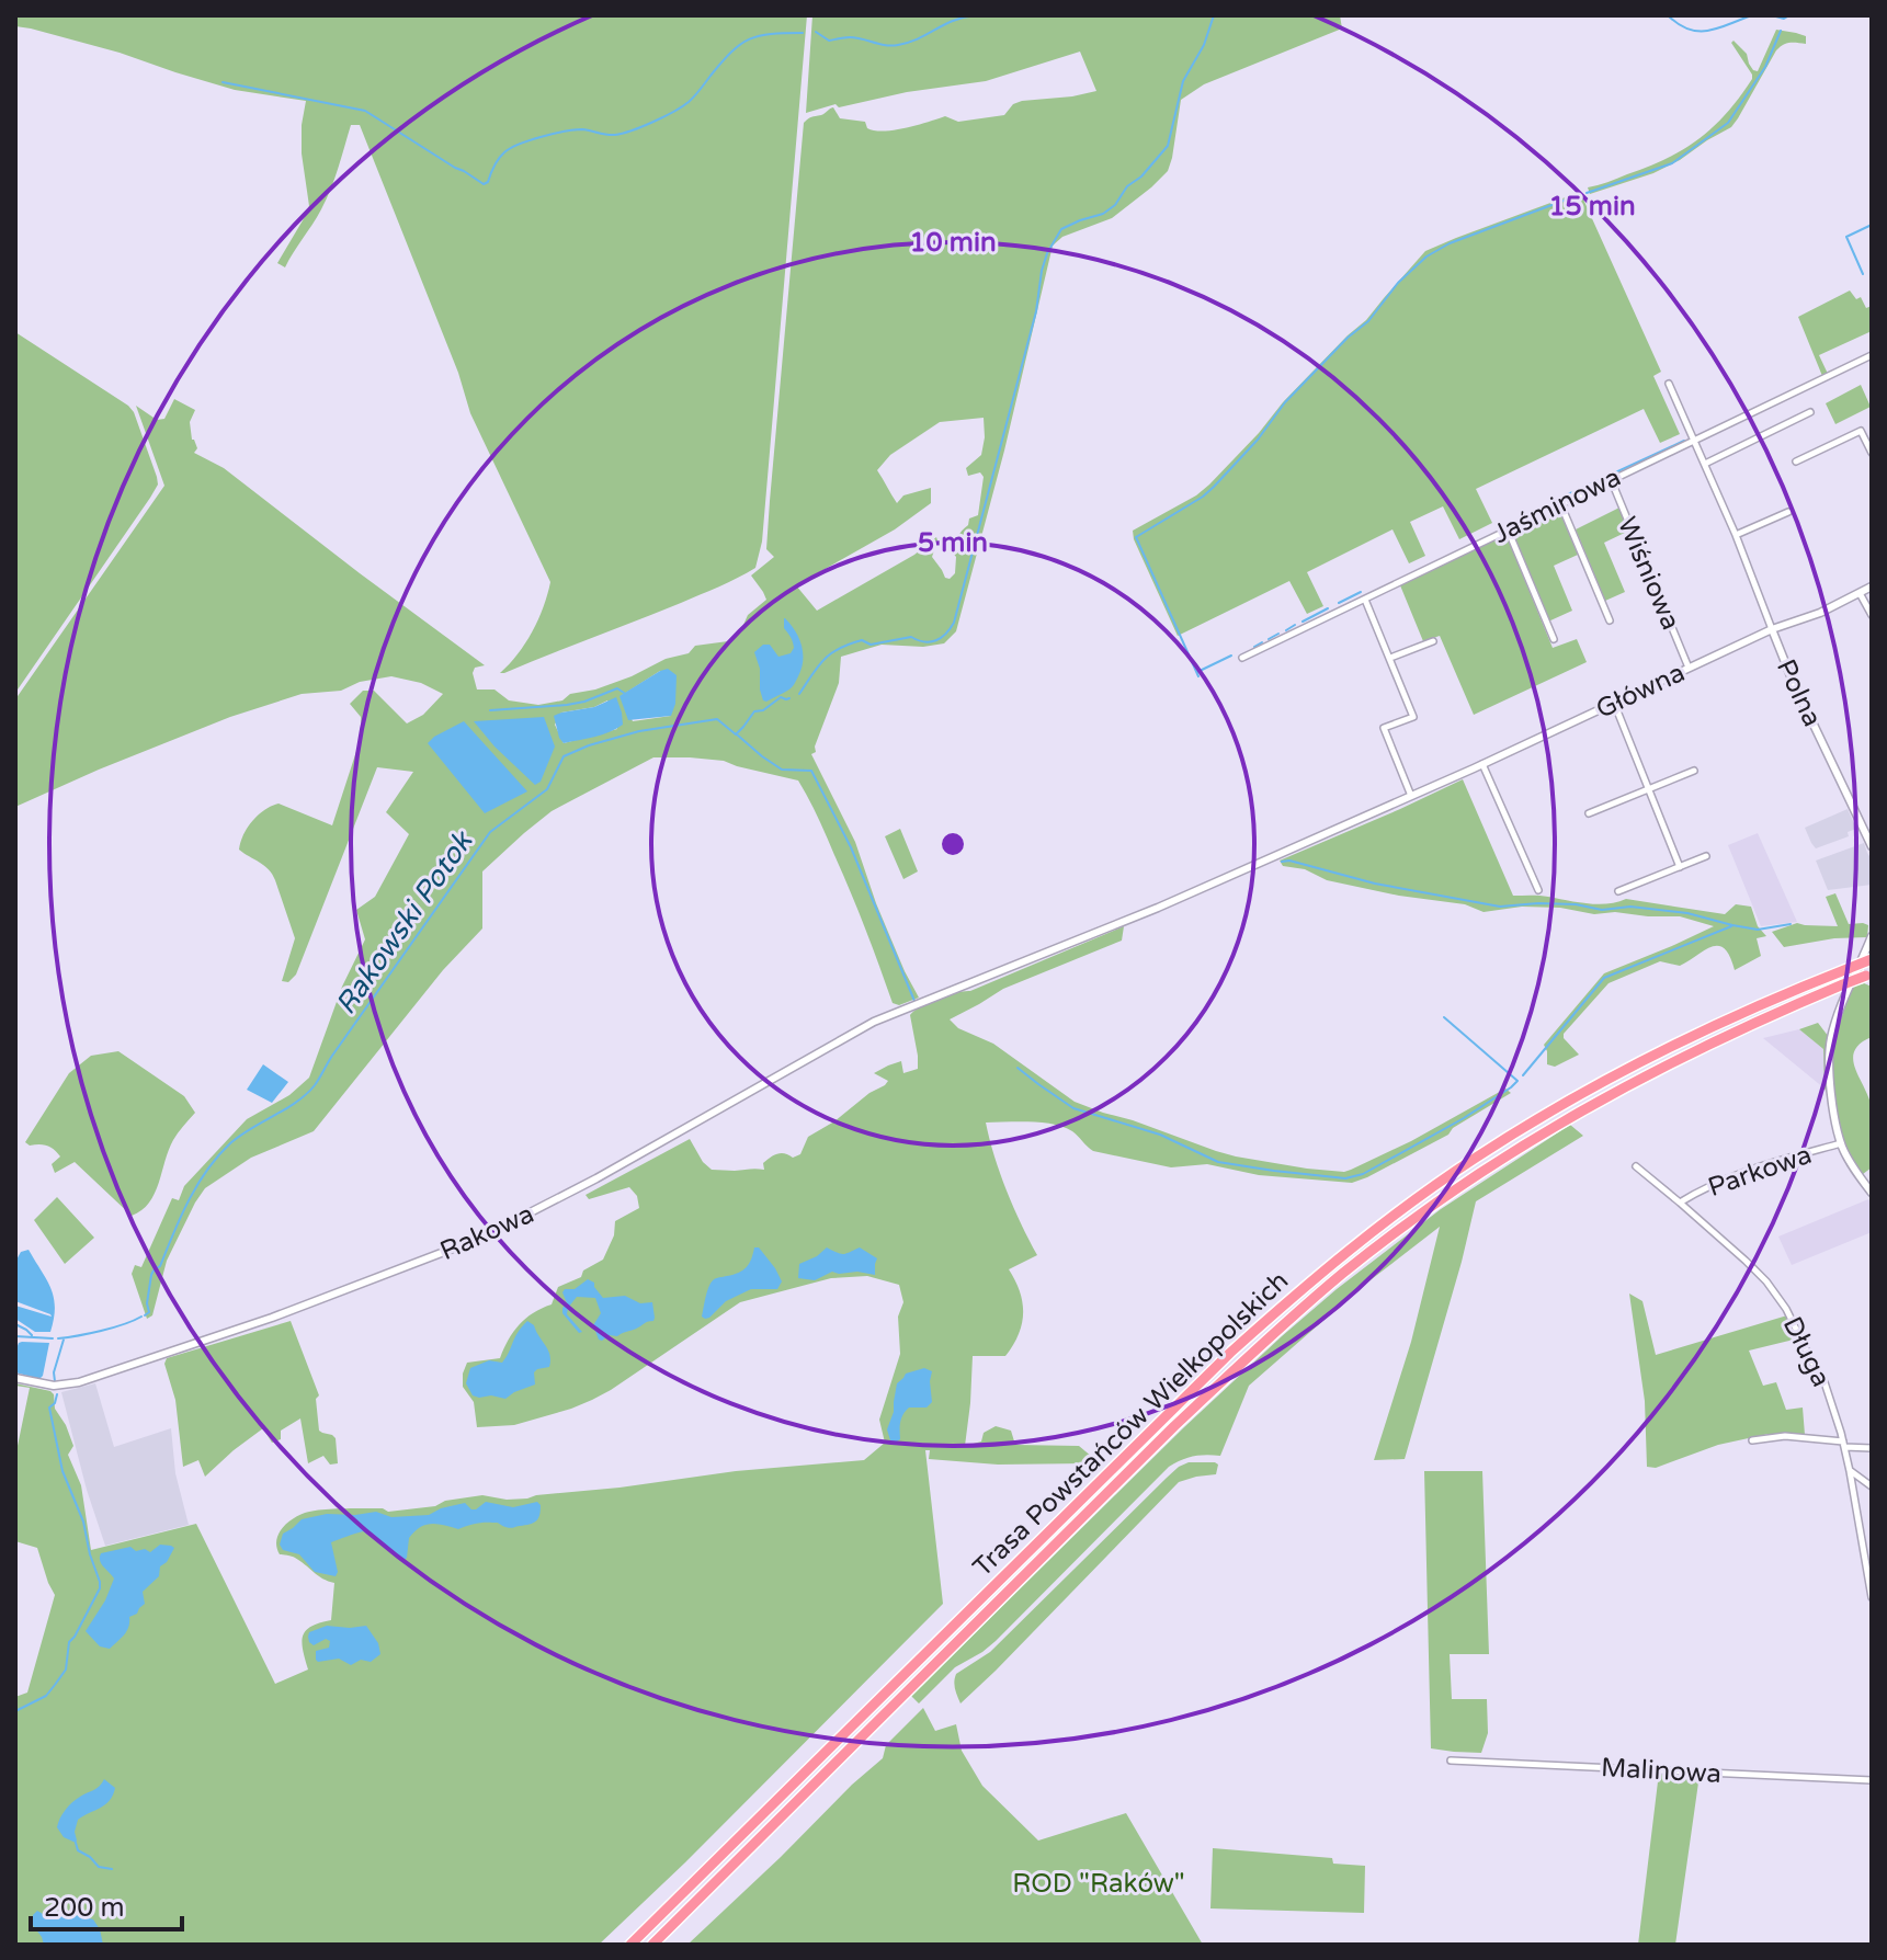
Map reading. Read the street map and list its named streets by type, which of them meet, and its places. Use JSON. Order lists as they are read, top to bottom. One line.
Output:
{"streets":{"highway":["Trasa Powstańców Wielkopolskich"],"street":["Jaśminowa","Wiśniowa","Główna","Polna","Parkowa","Rakowa","Długa","Malinowa"]},"crossings":[["Jaśminowa","Wiśniowa"],["Jaśminowa","Polna"],["Wiśniowa","Główna"],["Główna","Polna"],["Główna","Rakowa"],["Parkowa","Długa"]],"water":["Rakowski Potok"],"parks":["ROD \"Raków\""],"scale_bar":"200 m","rings":["15 min","10 min","5 min"]}
